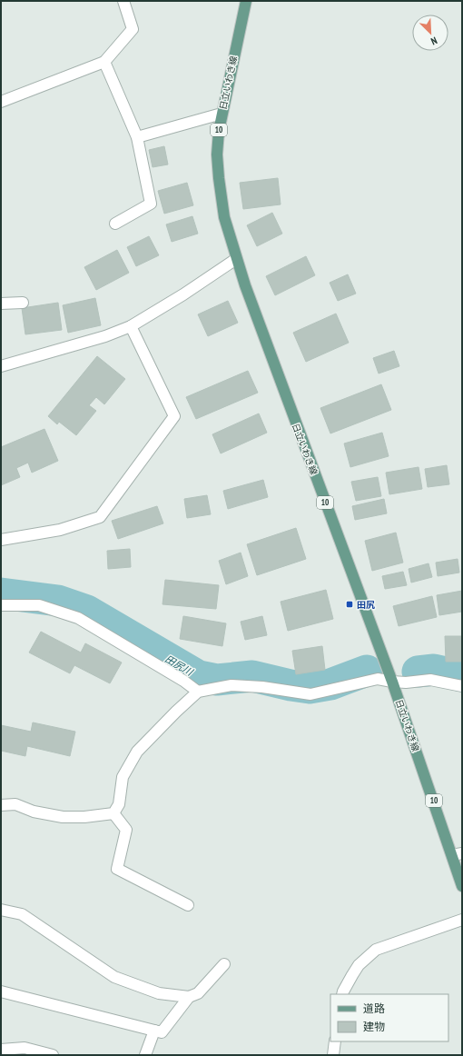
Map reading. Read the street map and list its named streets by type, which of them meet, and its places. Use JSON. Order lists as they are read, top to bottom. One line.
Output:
{"streets":{"main road":["日立いわき線","10"]},"water":["田尻川"],"places":{"transit":["田尻"]},"legend":["道路","建物"],"north":"bottom right"}
